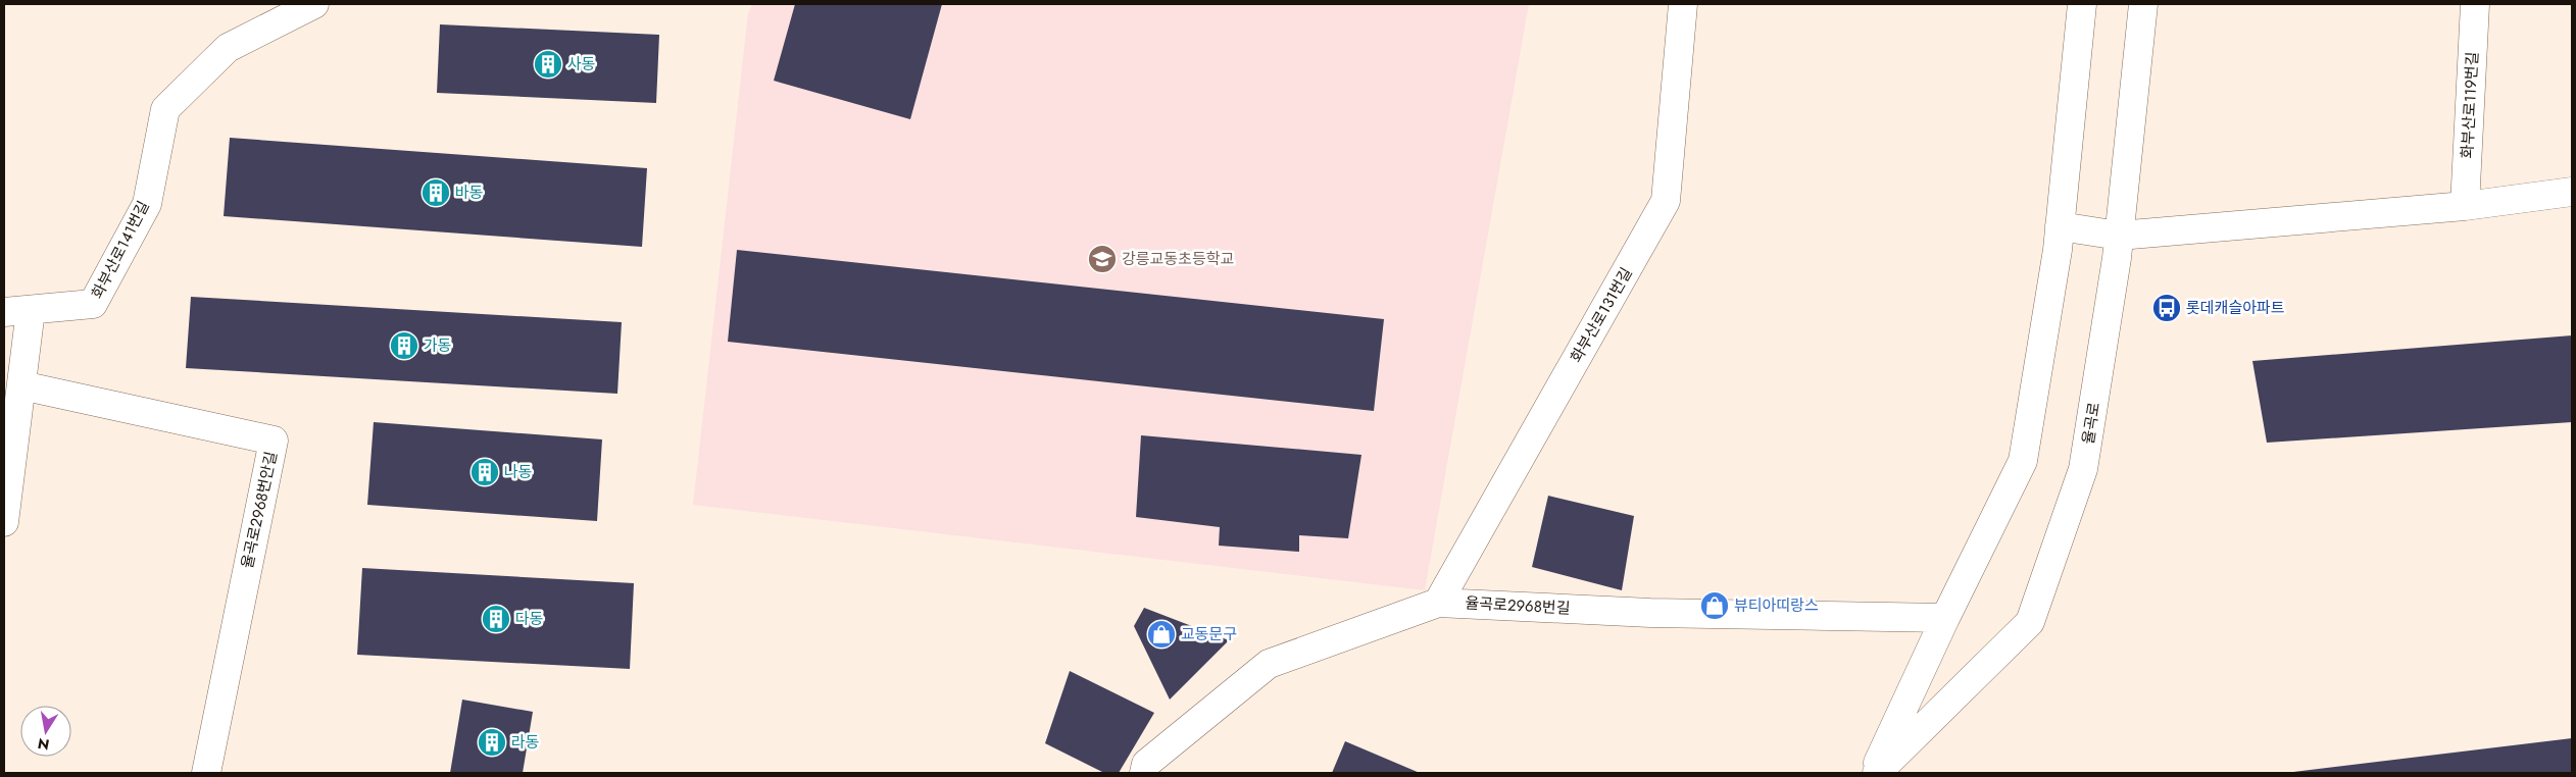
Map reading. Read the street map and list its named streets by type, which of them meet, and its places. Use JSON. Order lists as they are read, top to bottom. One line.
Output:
{"streets":{"street":["화부산로119번길","화부산로141번길","화부산로131번길","율곡로","율곡로2968번안길","율곡로2968번길"]},"crossings":[["화부산로131번길","율곡로2968번길"],["율곡로","율곡로2968번길"]],"places":{"building":["사동","바동","가동","나동","다동","라동"],"school or university":["강릉교동초등학교"],"bus stop":["롯데캐슬아파트"],"shop":["뷰티아띠랑스","교동문구"]},"north":"bottom"}
